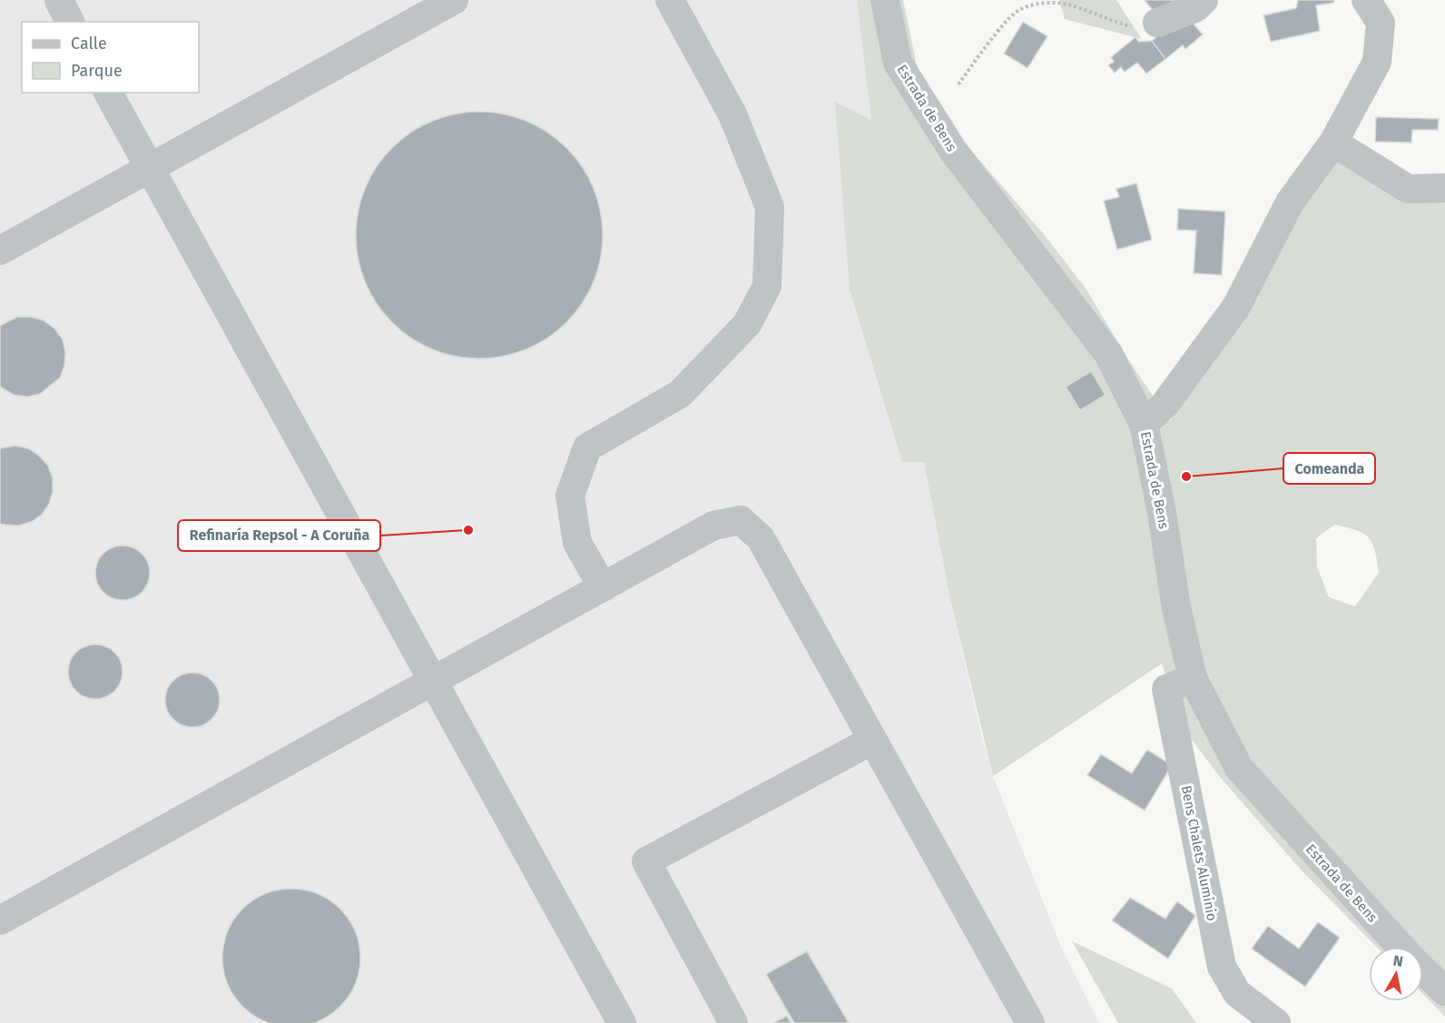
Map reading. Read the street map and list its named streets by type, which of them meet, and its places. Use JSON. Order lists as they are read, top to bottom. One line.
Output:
{"streets":{"street":["Estrada de Bens","Bens Chalets Aluminio"]},"crossings":[["Estrada de Bens","Bens Chalets Aluminio"]],"places":["Comeanda","Refinaría Repsol - A Coruña"],"legend":["Calle","Parque"],"north":"top"}
